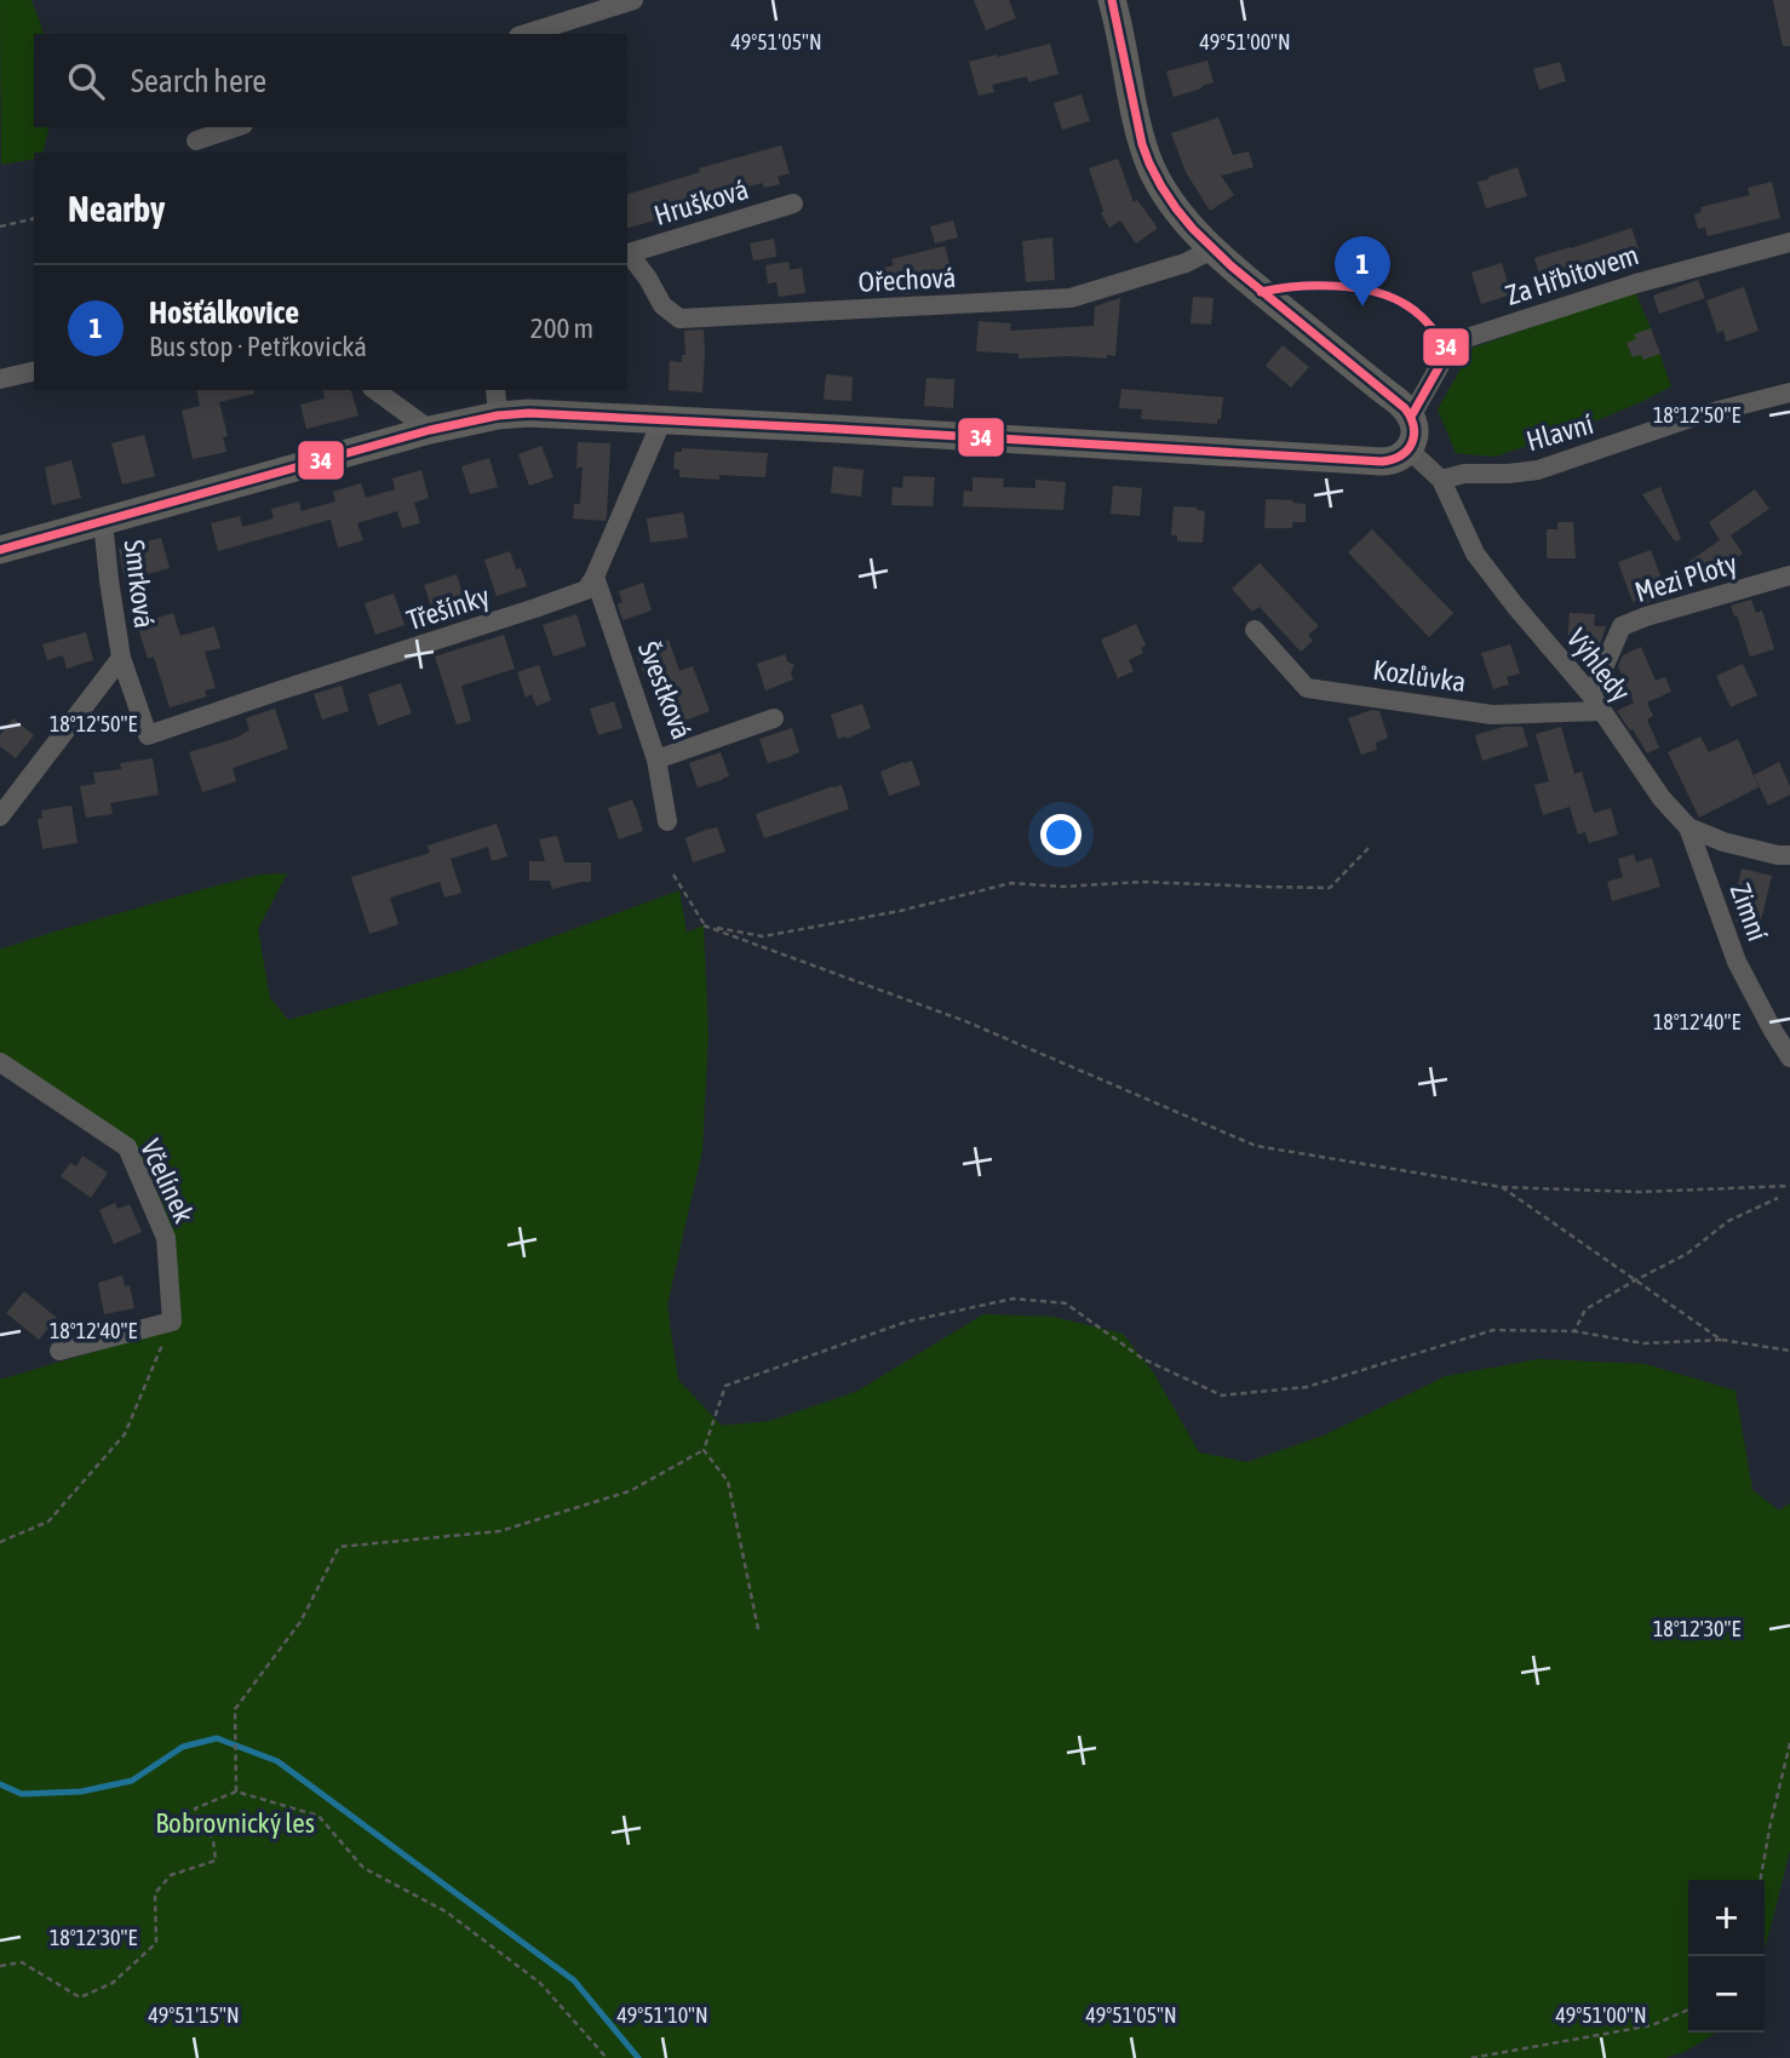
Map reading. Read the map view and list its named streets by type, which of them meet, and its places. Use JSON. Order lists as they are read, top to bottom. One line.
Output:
{"streets":{"street":["Hrušková","Za Hřbitovem","Ořechová","Hlavní","Mezi Ploty","Smrková","Třešínky","Výhledy","Kozlůvka","Švestková","Zimní","Včelínek"]},"crossings":[["Hrušková","Ořechová"],["Hlavní","Výhledy"],["Mezi Ploty","Výhledy"],["Mezi Ploty","Kozlůvka"],["Smrková","Třešínky"],["Třešínky","Švestková"],["Výhledy","Kozlůvka"],["Výhledy","Zimní"]],"parks":["Bobrovnický les"],"lines":["transit line 34"],"page":{"search":"Search here","heading":"Nearby","pins":"1","list":[{"mark":"1","name":"Hošťálkovice","note":"Bus stop · Petřkovická","value":"200 m"}],"map_buttons":["+","−"]},"coordinates":["49°51'05\"N","49°51'00\"N","18°12'50\"E","18°12'40\"E","18°12'30\"E","49°51'15\"N","49°51'10\"N"]}
